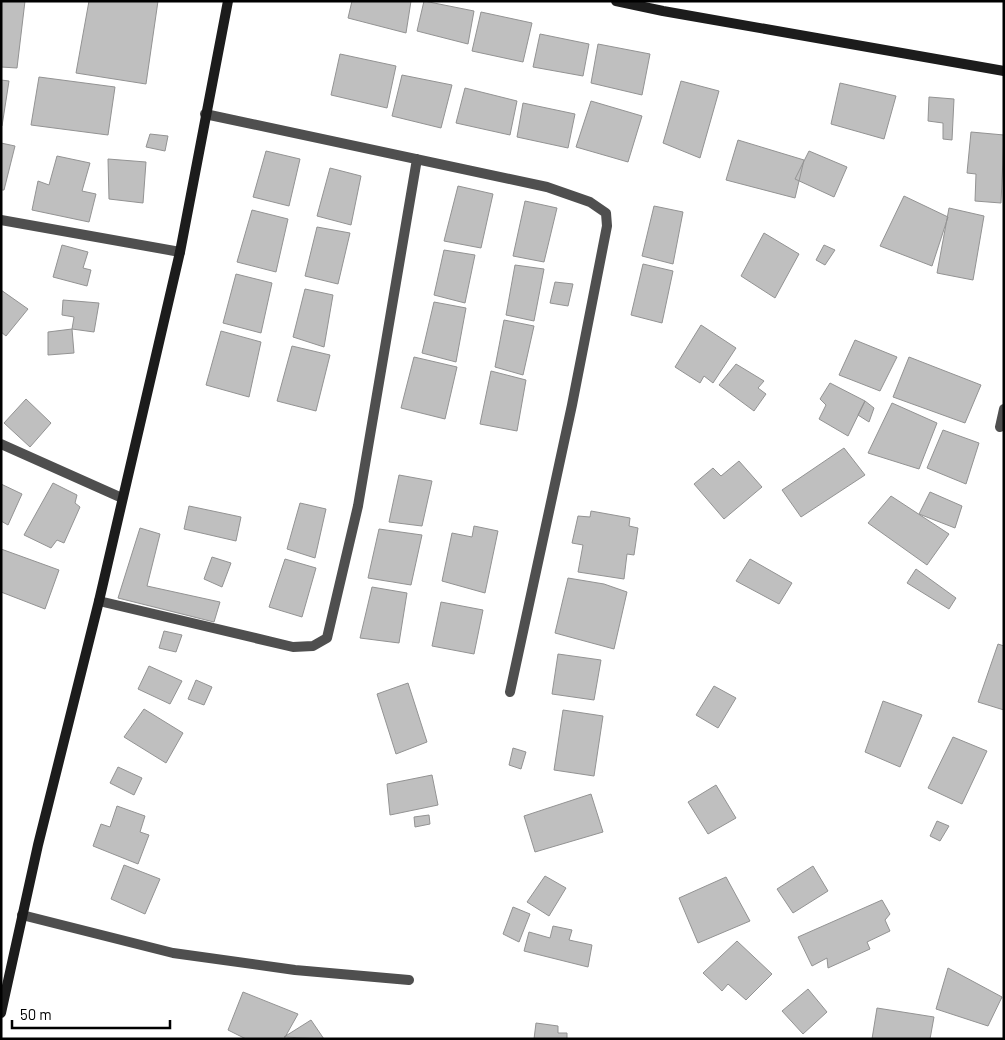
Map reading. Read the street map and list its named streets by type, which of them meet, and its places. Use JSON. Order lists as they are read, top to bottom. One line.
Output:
{"scale_bar":"50 m"}
